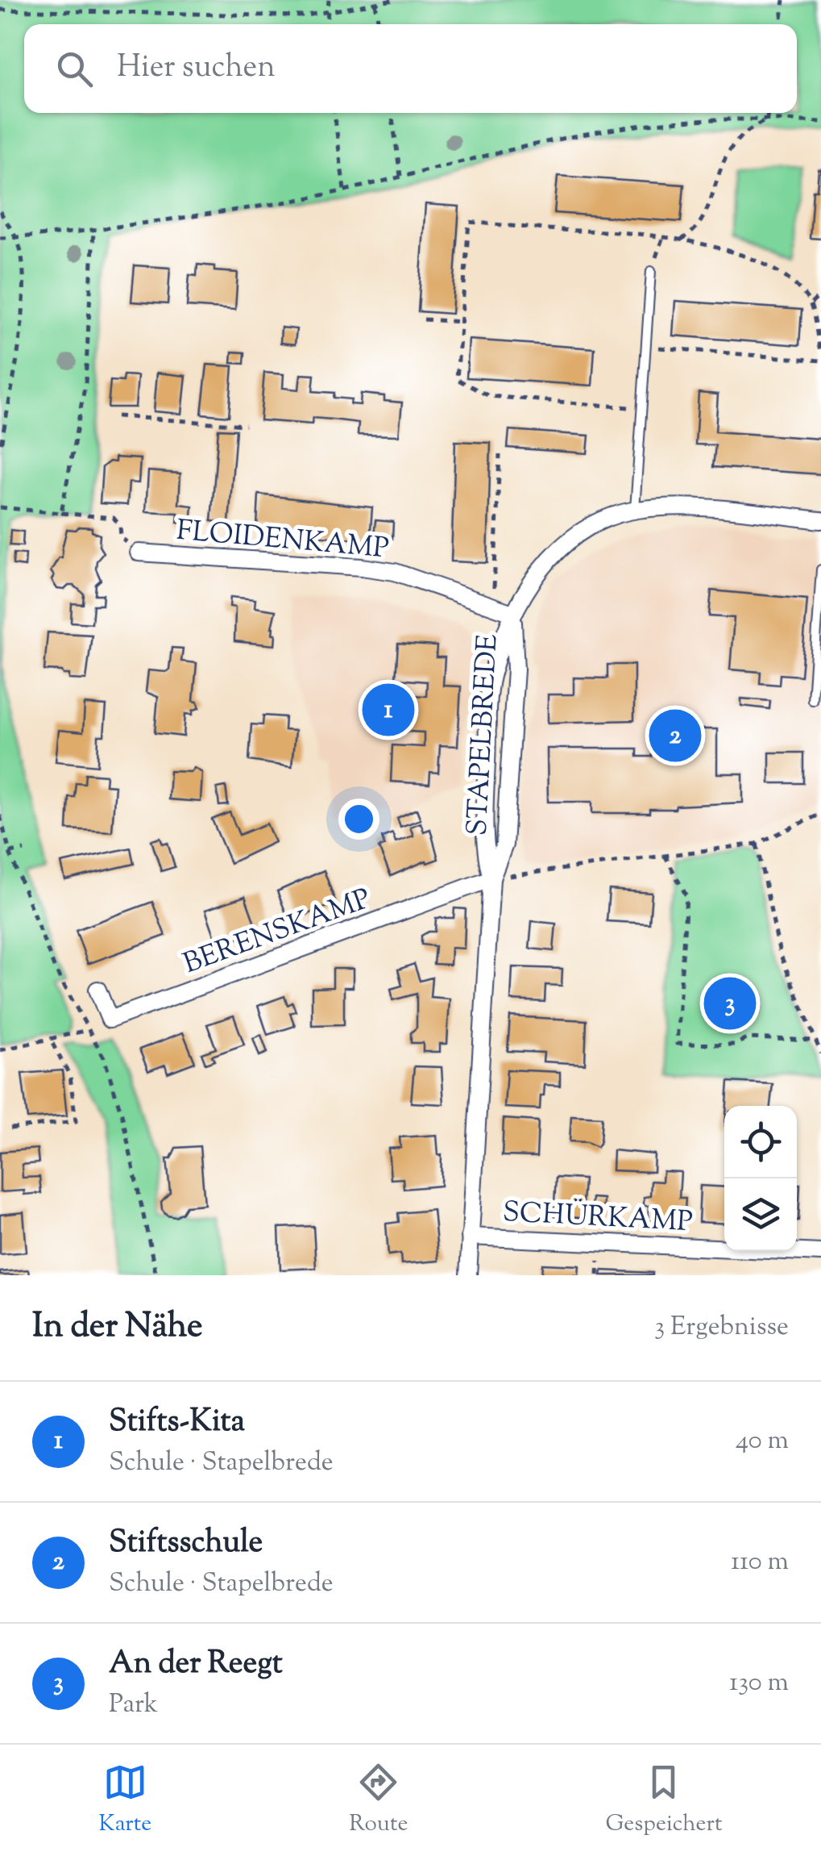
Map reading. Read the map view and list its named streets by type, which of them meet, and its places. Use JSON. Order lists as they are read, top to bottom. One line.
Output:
{"streets":{"street":["FLOIDENKAMP","STAPELBREDE","BERENSKAMP","SCHÜRKAMP"]},"crossings":[["FLOIDENKAMP","STAPELBREDE"],["STAPELBREDE","BERENSKAMP"]],"page":{"search":"Hier suchen","pins":["1","2","3"],"heading":["In der Nähe","3 Ergebnisse"],"list":[{"mark":"1","name":"Stifts-Kita","note":"Schule · Stapelbrede","value":"40 m"},{"mark":"2","name":"Stiftsschule","note":"Schule · Stapelbrede","value":"110 m"},{"mark":"3","name":"An der Reegt","note":"Park","value":"130 m"}],"nav":["Karte","Route","Gespeichert"]}}
